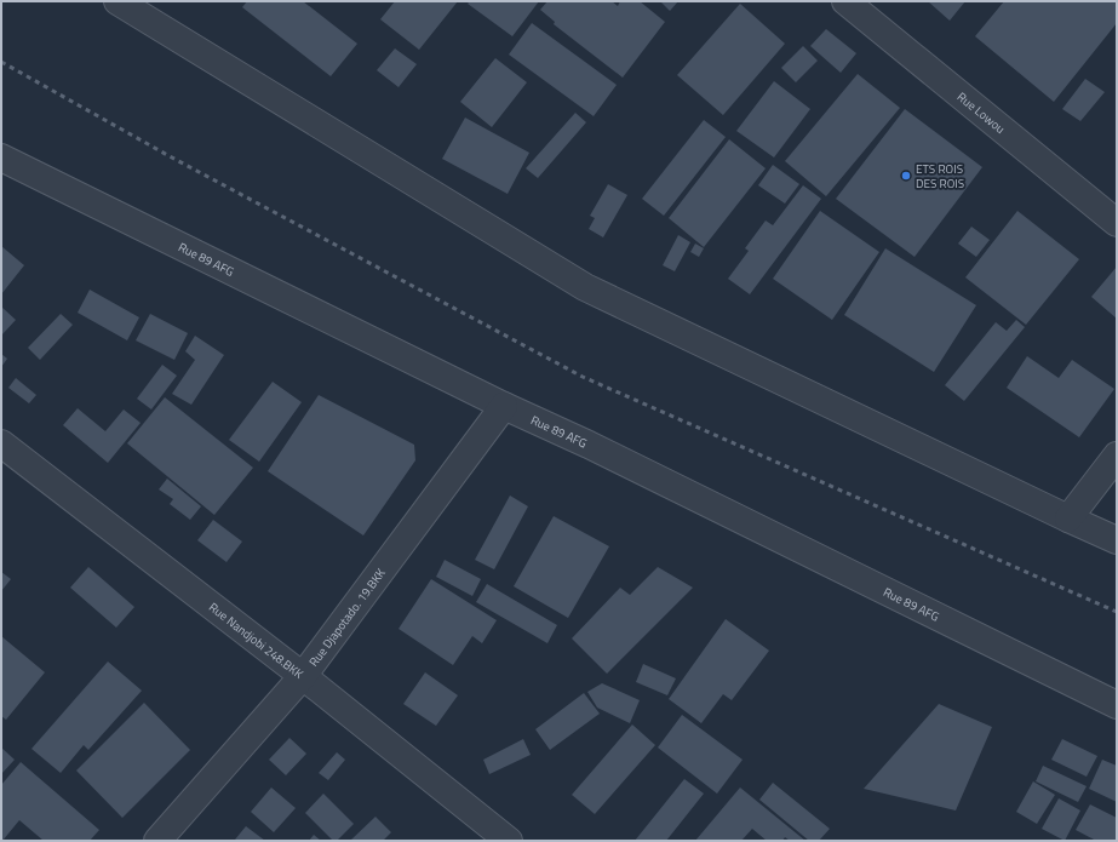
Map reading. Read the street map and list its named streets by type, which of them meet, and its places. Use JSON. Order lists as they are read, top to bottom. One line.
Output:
{"streets":{"street":["Rue Lowou","Rue 89 AFG","Rue Djapotado. 19.BKK","Rue Nandjobi 248.BKK"]},"crossings":[["Rue 89 AFG","Rue Djapotado. 19.BKK"],["Rue Djapotado. 19.BKK","Rue Nandjobi 248.BKK"]],"places":["ETS ROIS DES ROIS"]}
